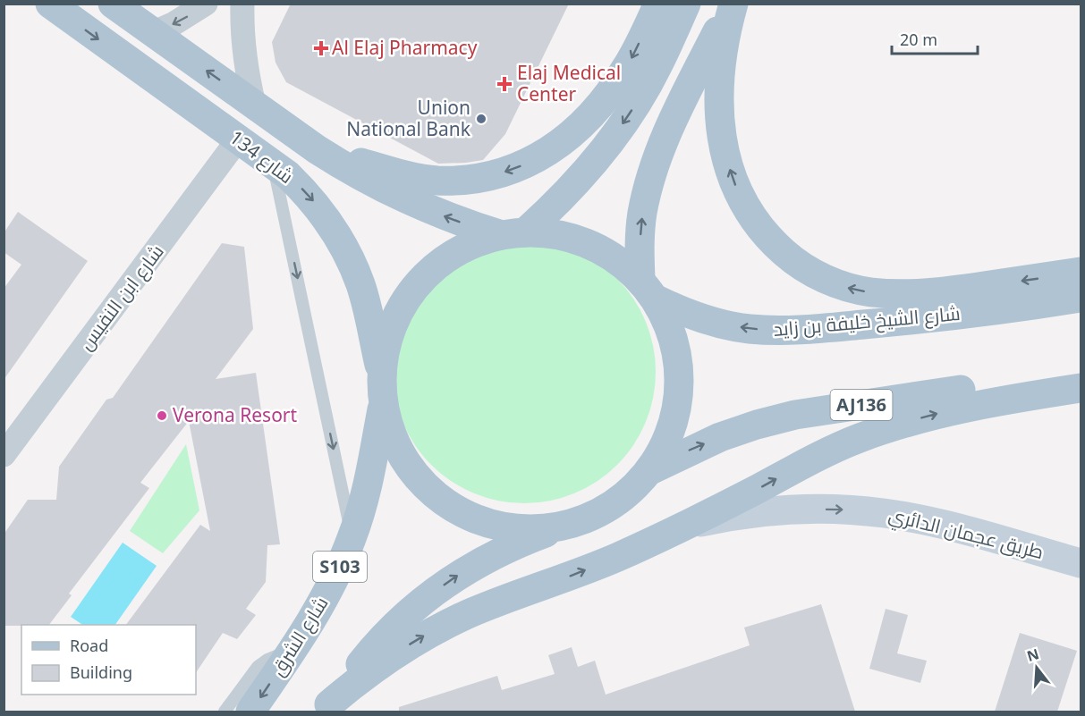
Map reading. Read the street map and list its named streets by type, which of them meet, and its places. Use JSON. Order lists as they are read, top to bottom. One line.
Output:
{"streets":{"main road":["شارع 134","شارع الشيخ خليفة بن زايد","AJ136","طريق عجمان الدائري","S103","شارع الشرق"],"street":["شارع ابن النفيس"]},"crossings":[["شارع 134","شارع ابن النفيس"],["شارع 134","شارع الشرق"]],"places":{"health":["Al Elaj Pharmacy","Elaj Medical Center"],"other":["Union National Bank","Verona Resort"]},"legend":["Road","Building"],"scale_bar":"20 m","north":"top"}
